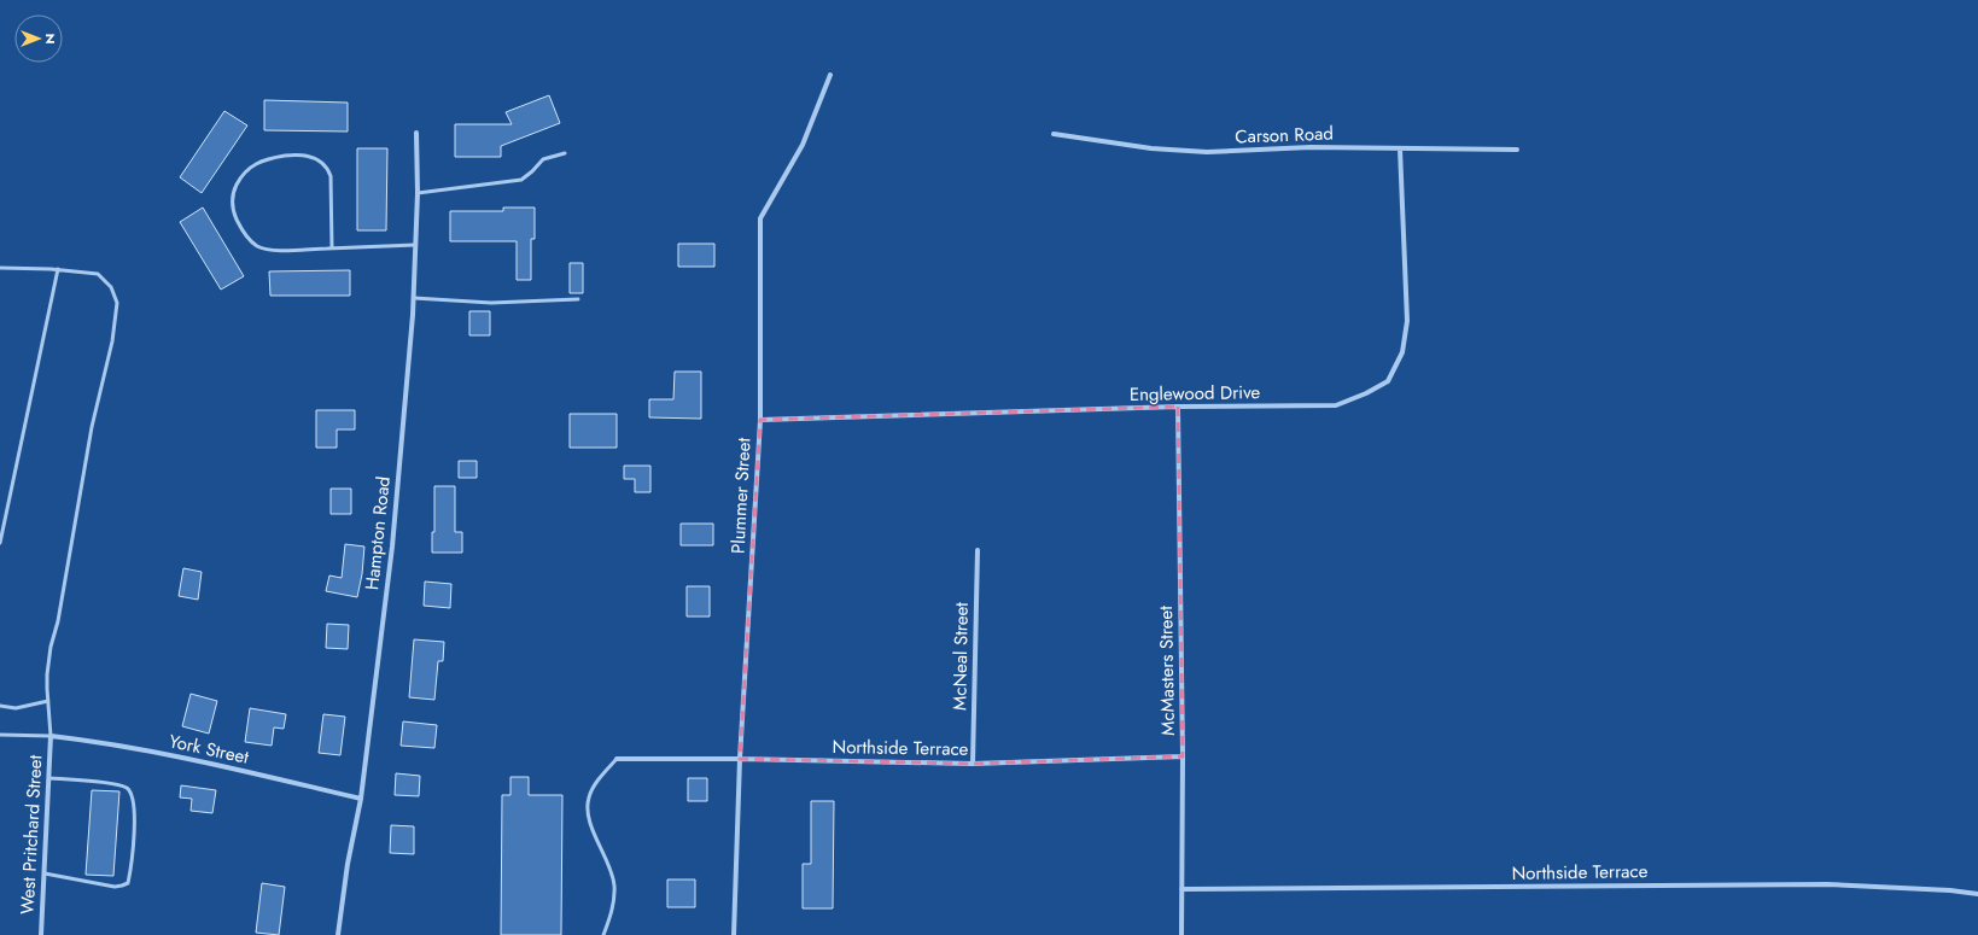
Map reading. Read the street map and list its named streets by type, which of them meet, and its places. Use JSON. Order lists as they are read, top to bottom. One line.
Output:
{"streets":{"street":["Carson Road","Englewood Drive","Plummer Street","Hampton Road","McNeal Street","McMasters Street","Northside Terrace","York Street","West Pritchard Street"]},"crossings":[["Carson Road","Englewood Drive"],["Englewood Drive","Plummer Street"],["Englewood Drive","McMasters Street"],["Plummer Street","Northside Terrace"],["Hampton Road","York Street"],["McNeal Street","Northside Terrace"],["McMasters Street","Northside Terrace"],["York Street","West Pritchard Street"]],"north":"right"}
